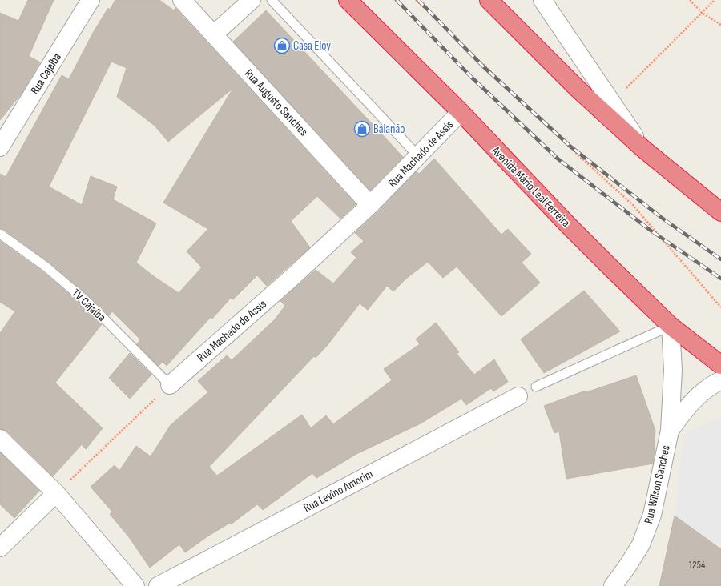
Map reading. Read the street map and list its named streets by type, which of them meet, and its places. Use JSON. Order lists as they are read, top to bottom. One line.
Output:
{"streets":{"highway":["Avenida Mário Leal Ferreira"],"street":["Rua Cajaíba","Rua Augusto Sanches","Rua Machado de Assis","Rua Wilson Sanches","Rua Levino Amorim"],"lane":["TV Cajaíba"]},"crossings":[["Rua Augusto Sanches","Rua Machado de Assis"],["Rua Machado de Assis","Avenida Mário Leal Ferreira"],["Rua Machado de Assis","TV Cajaíba"],["Avenida Mário Leal Ferreira","Rua Wilson Sanches"]],"places":{"shop":["Casa Eloy","Baianão"]},"house_numbers":["1254"]}
